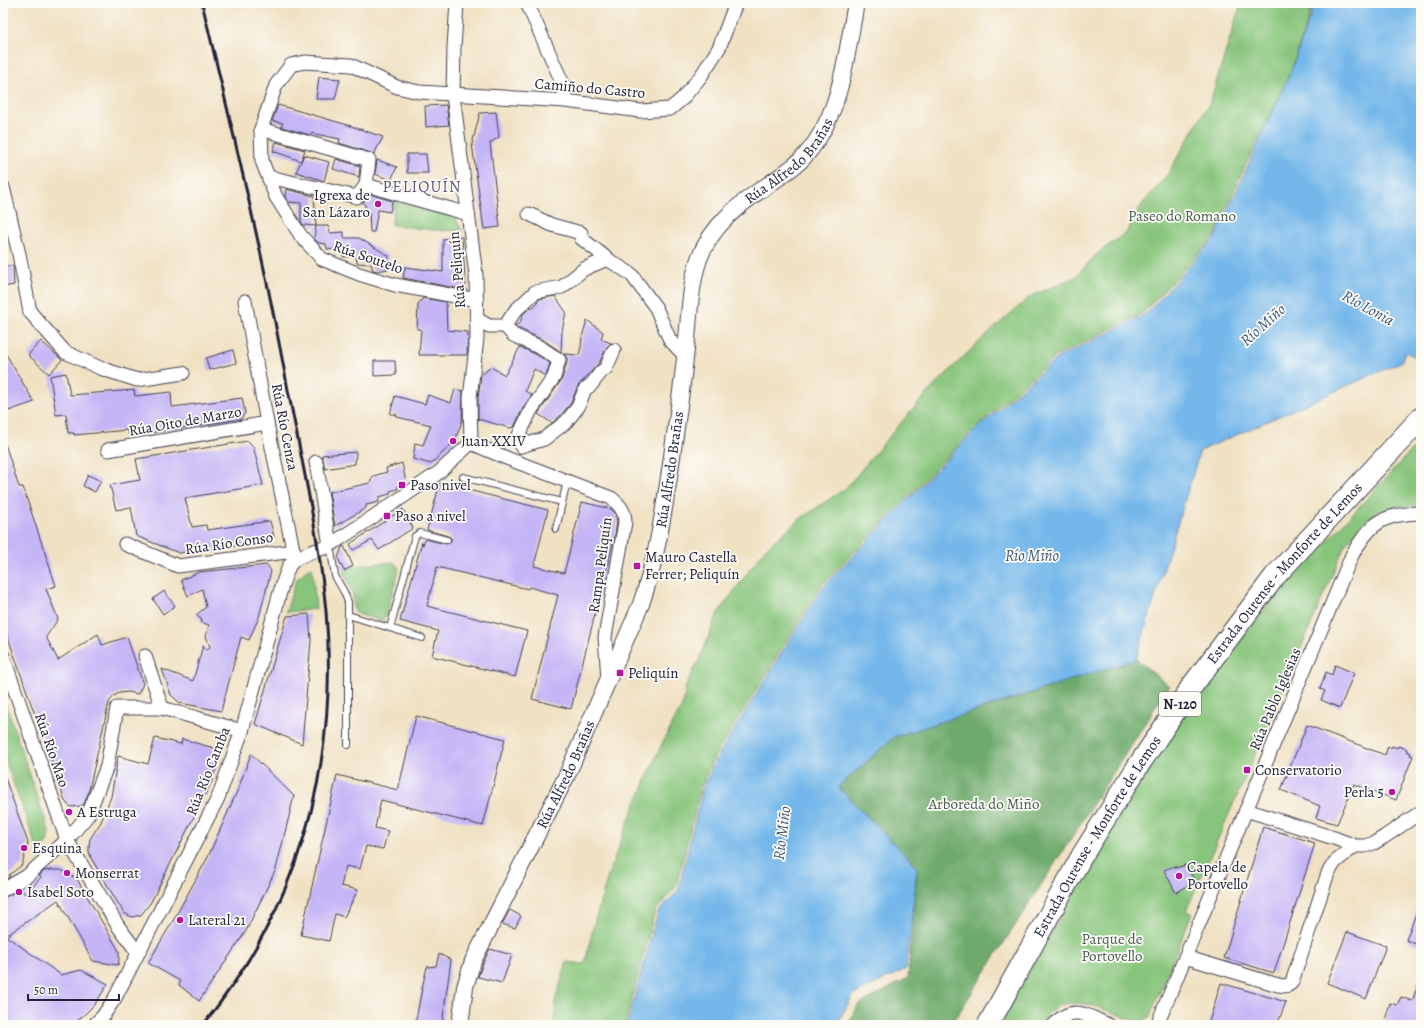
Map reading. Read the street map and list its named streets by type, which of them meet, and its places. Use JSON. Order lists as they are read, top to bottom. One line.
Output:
{"streets":{"highway":["Estrada Ourense - Monforte de Lemos","N-120"],"street":["Camiño do Castro","Rúa Alfredo Brañas","Rúa Soutelo","Rúa Peliquín","Rúa Oito de Marzo","Rúa Río Cenza","Rúa Río Conso","Rampa Peliquín","Rúa Pablo Iglesias","Rúa Río Mao","Rúa Río Camba"]},"crossings":[["Camiño do Castro","Rúa Soutelo"],["Camiño do Castro","Rúa Peliquín"],["Rúa Alfredo Brañas","Rampa Peliquín"],["Rúa Soutelo","Rúa Peliquín"],["Rúa Peliquín","Rampa Peliquín"],["Rúa Oito de Marzo","Rúa Río Cenza"],["Rúa Río Cenza","Rúa Río Conso"],["Rúa Río Cenza","Rúa Río Camba"],["Rúa Río Conso","Rúa Río Camba"],["Rúa Río Mao","Rúa Río Camba"]],"districts":["PELIQUÍN"],"water":["Río Lonia","Río Miño"],"parks":["Paseo do Romano","Arboreda do Miño","Parque de Portovello"],"places":{"other":["Igrexa de San Lázaro","Juan XXIV","Perla 5","A Estruga","Esquina","Monserrat","Capela de Portovello","Isabel Soto","Lateral 21"],"transit":["Paso nivel","Paso a nivel","Mauro Castella Ferrer; Peliquín","Peliquín","Conservatorio"]},"scale_bar":"50 m"}
